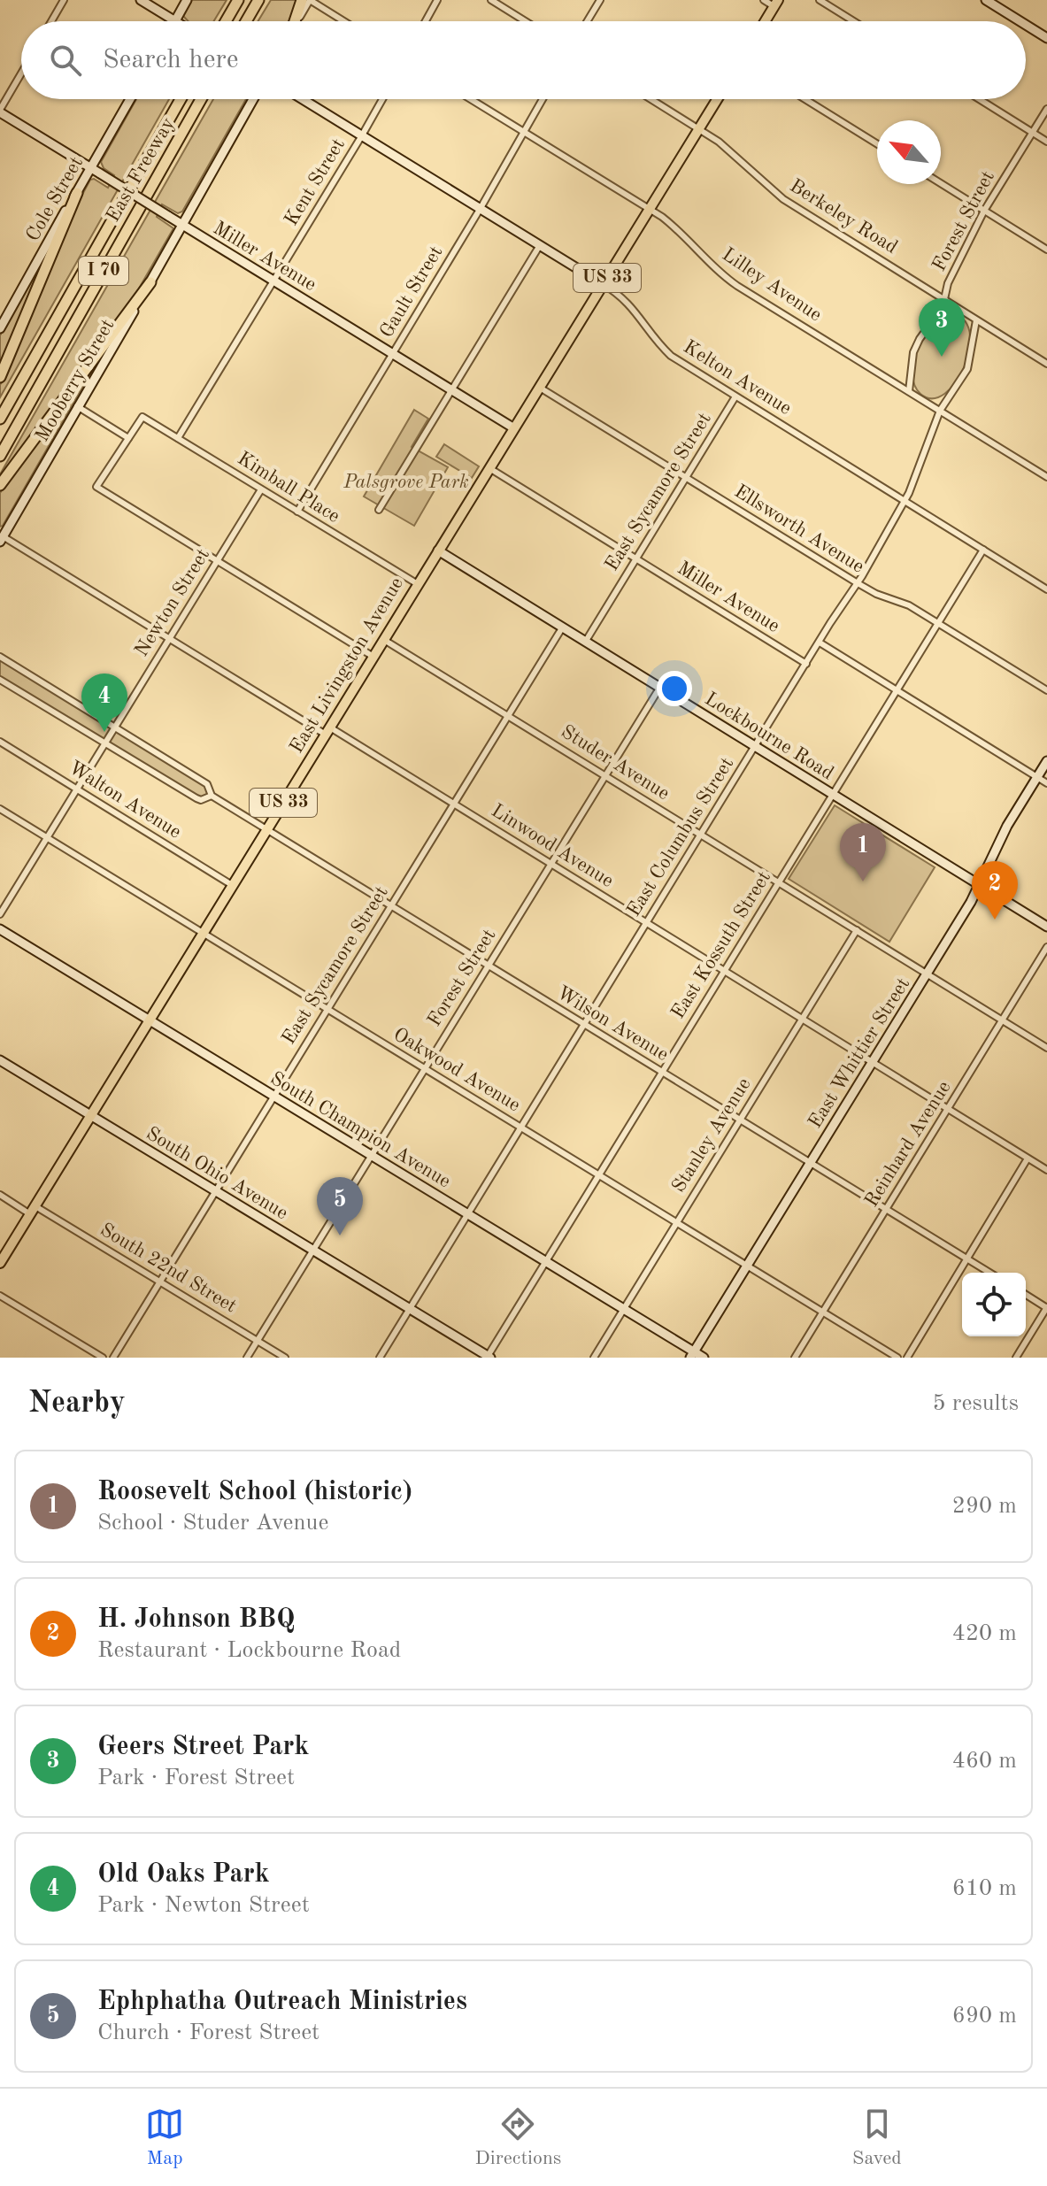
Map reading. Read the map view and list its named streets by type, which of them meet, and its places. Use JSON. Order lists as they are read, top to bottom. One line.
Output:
{"streets":{"highway":["East Freeway","I 70"],"main road":["US 33","East Livingston Avenue"],"street":["Kent Street","Cole Street","Berkeley Road","Forest Street","Miller Avenue","Lilley Avenue","Gault Street","Kelton Avenue","Mooberry Street","Kimball Place","East Sycamore Street","Ellsworth Avenue","Newton Street","Lockbourne Road","Studer Avenue","Walton Avenue","East Columbus Street","Linwood Avenue","East Kossuth Street","Wilson Avenue","East Whittier Street","Oakwood Avenue","South Champion Avenue","Stanley Avenue","Reinhard Avenue","South Ohio Avenue","South 22nd Street"]},"crossings":[["Kent Street","Miller Avenue"],["Kent Street","Kelton Avenue"],["Kent Street","Kimball Place"],["Cole Street","Miller Avenue"],["Berkeley Road","Forest Street"],["Berkeley Road","East Livingston Avenue"],["Berkeley Road","East Columbus Street"],["Forest Street","Lilley Avenue"],["Forest Street","Lockbourne Road"],["Forest Street","Studer Avenue"],["Forest Street","Linwood Avenue"],["Forest Street","Wilson Avenue"],["Forest Street","Oakwood Avenue"],["Forest Street","South Champion Avenue"],["Forest Street","South Ohio Avenue"],["Forest Street","South 22nd Street"],["Miller Avenue","Gault Street"],["Miller Avenue","Mooberry Street"],["Miller Avenue","East Sycamore Street"],["Miller Avenue","East Livingston Avenue"],["Miller Avenue","East Columbus Street"],["Lilley Avenue","Gault Street"],["Lilley Avenue","East Livingston Avenue"],["Lilley Avenue","East Columbus Street"],["Gault Street","Kelton Avenue"],["Gault Street","Kimball Place"],["Kelton Avenue","East Sycamore Street"],["Kelton Avenue","East Livingston Avenue"],["Kelton Avenue","East Columbus Street"],["Kelton Avenue","East Kossuth Street"],["Mooberry Street","Linwood Avenue"],["Kimball Place","Newton Street"],["Kimball Place","East Livingston Avenue"],["East Sycamore Street","Ellsworth Avenue"],["East Sycamore Street","Lockbourne Road"],["East Sycamore Street","Studer Avenue"],["East Sycamore Street","Linwood Avenue"],["East Sycamore Street","Wilson Avenue"],["East Sycamore Street","Oakwood Avenue"],["East Sycamore Street","South Champion Avenue"],["East Sycamore Street","South Ohio Avenue"],["East Sycamore Street","South 22nd Street"],["Ellsworth Avenue","East Livingston Avenue"],["Ellsworth Avenue","East Columbus Street"],["Ellsworth Avenue","East Kossuth Street"],["Newton Street","Walton Avenue"],["Newton Street","Linwood Avenue"],["Newton Street","Wilson Avenue"],["Newton Street","Oakwood Avenue"],["East Livingston Avenue","Lockbourne Road"],["East Livingston Avenue","Studer Avenue"],["East Livingston Avenue","Walton Avenue"],["East Livingston Avenue","Linwood Avenue"],["East Livingston Avenue","Wilson Avenue"],["East Livingston Avenue","Oakwood Avenue"],["East Livingston Avenue","South Champion Avenue"],["East Livingston Avenue","South Ohio Avenue"],["East Livingston Avenue","South 22nd Street"],["Lockbourne Road","East Columbus Street"],["Lockbourne Road","East Kossuth Street"],["Lockbourne Road","East Whittier Street"],["Studer Avenue","East Columbus Street"],["Studer Avenue","East Kossuth Street"],["Studer Avenue","East Whittier Street"],["Studer Avenue","Stanley Avenue"],["Studer Avenue","Reinhard Avenue"],["East Columbus Street","Linwood Avenue"],["East Columbus Street","Wilson Avenue"],["East Columbus Street","Oakwood Avenue"],["East Columbus Street","South Champion Avenue"],["East Columbus Street","South Ohio Avenue"],["Linwood Avenue","East Kossuth Street"],["Linwood Avenue","East Whittier Street"],["Linwood Avenue","Stanley Avenue"],["Linwood Avenue","Reinhard Avenue"],["East Kossuth Street","Wilson Avenue"],["East Kossuth Street","Oakwood Avenue"],["East Kossuth Street","South Champion Avenue"],["East Kossuth Street","South Ohio Avenue"],["Wilson Avenue","East Whittier Street"],["Wilson Avenue","Stanley Avenue"],["Wilson Avenue","Reinhard Avenue"],["East Whittier Street","Oakwood Avenue"],["East Whittier Street","South Champion Avenue"],["Oakwood Avenue","Stanley Avenue"],["Oakwood Avenue","Reinhard Avenue"],["South Champion Avenue","Stanley Avenue"]],"parks":["Palsgrove Park"],"north":"top left","page":{"search":"Search here","pins":["3","4","1","2","5"],"heading":["Nearby","5 results"],"list":[{"mark":"1","name":"Roosevelt School (historic)","note":"School · Studer Avenue","value":"290 m"},{"mark":"2","name":"H. Johnson BBQ","note":"Restaurant · Lockbourne Road","value":"420 m"},{"mark":"3","name":"Geers Street Park","note":"Park · Forest Street","value":"460 m"},{"mark":"4","name":"Old Oaks Park","note":"Park · Newton Street","value":"610 m"},{"mark":"5","name":"Ephphatha Outreach Ministries","note":"Church · Forest Street","value":"690 m"}],"nav":["Map","Directions","Saved"]}}
